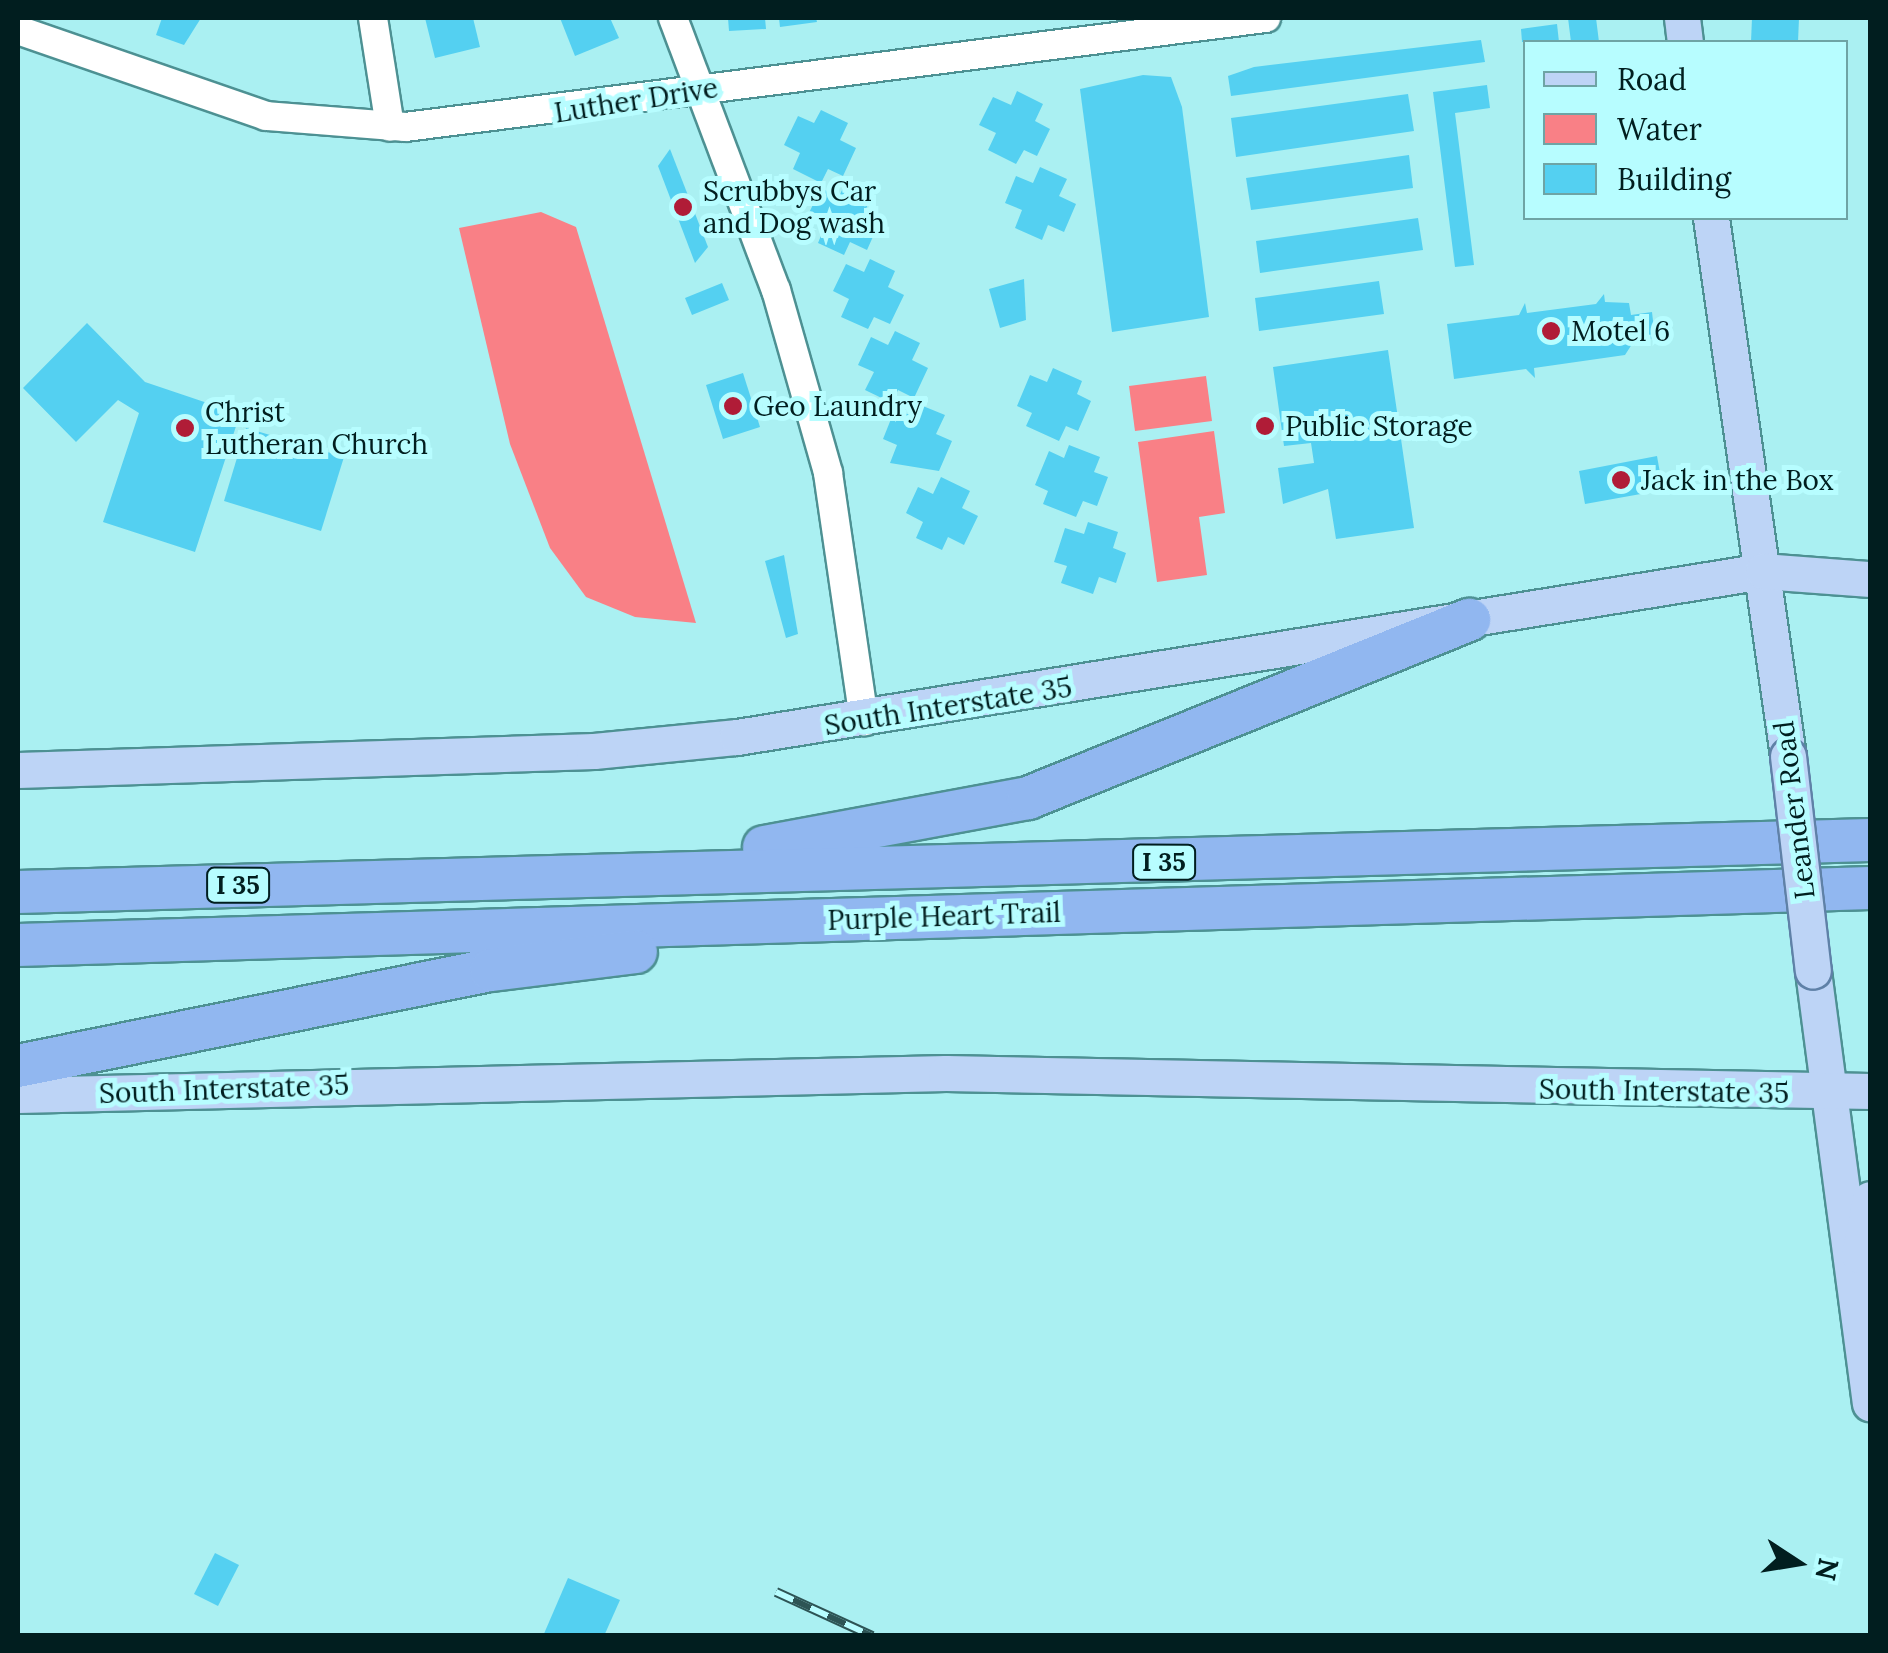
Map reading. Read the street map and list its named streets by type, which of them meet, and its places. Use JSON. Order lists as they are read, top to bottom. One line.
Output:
{"streets":{"highway":["I 35","Purple Heart Trail"],"main road":["South Interstate 35","Leander Road"],"street":["Luther Drive"]},"crossings":[["South Interstate 35","Leander Road"]],"places":["Scrubbys Car and Dog wash","Motel 6","Geo Laundry","Public Storage","Christ Lutheran Church","Jack in the Box"],"legend":["Road","Water","Building"],"north":"right"}
